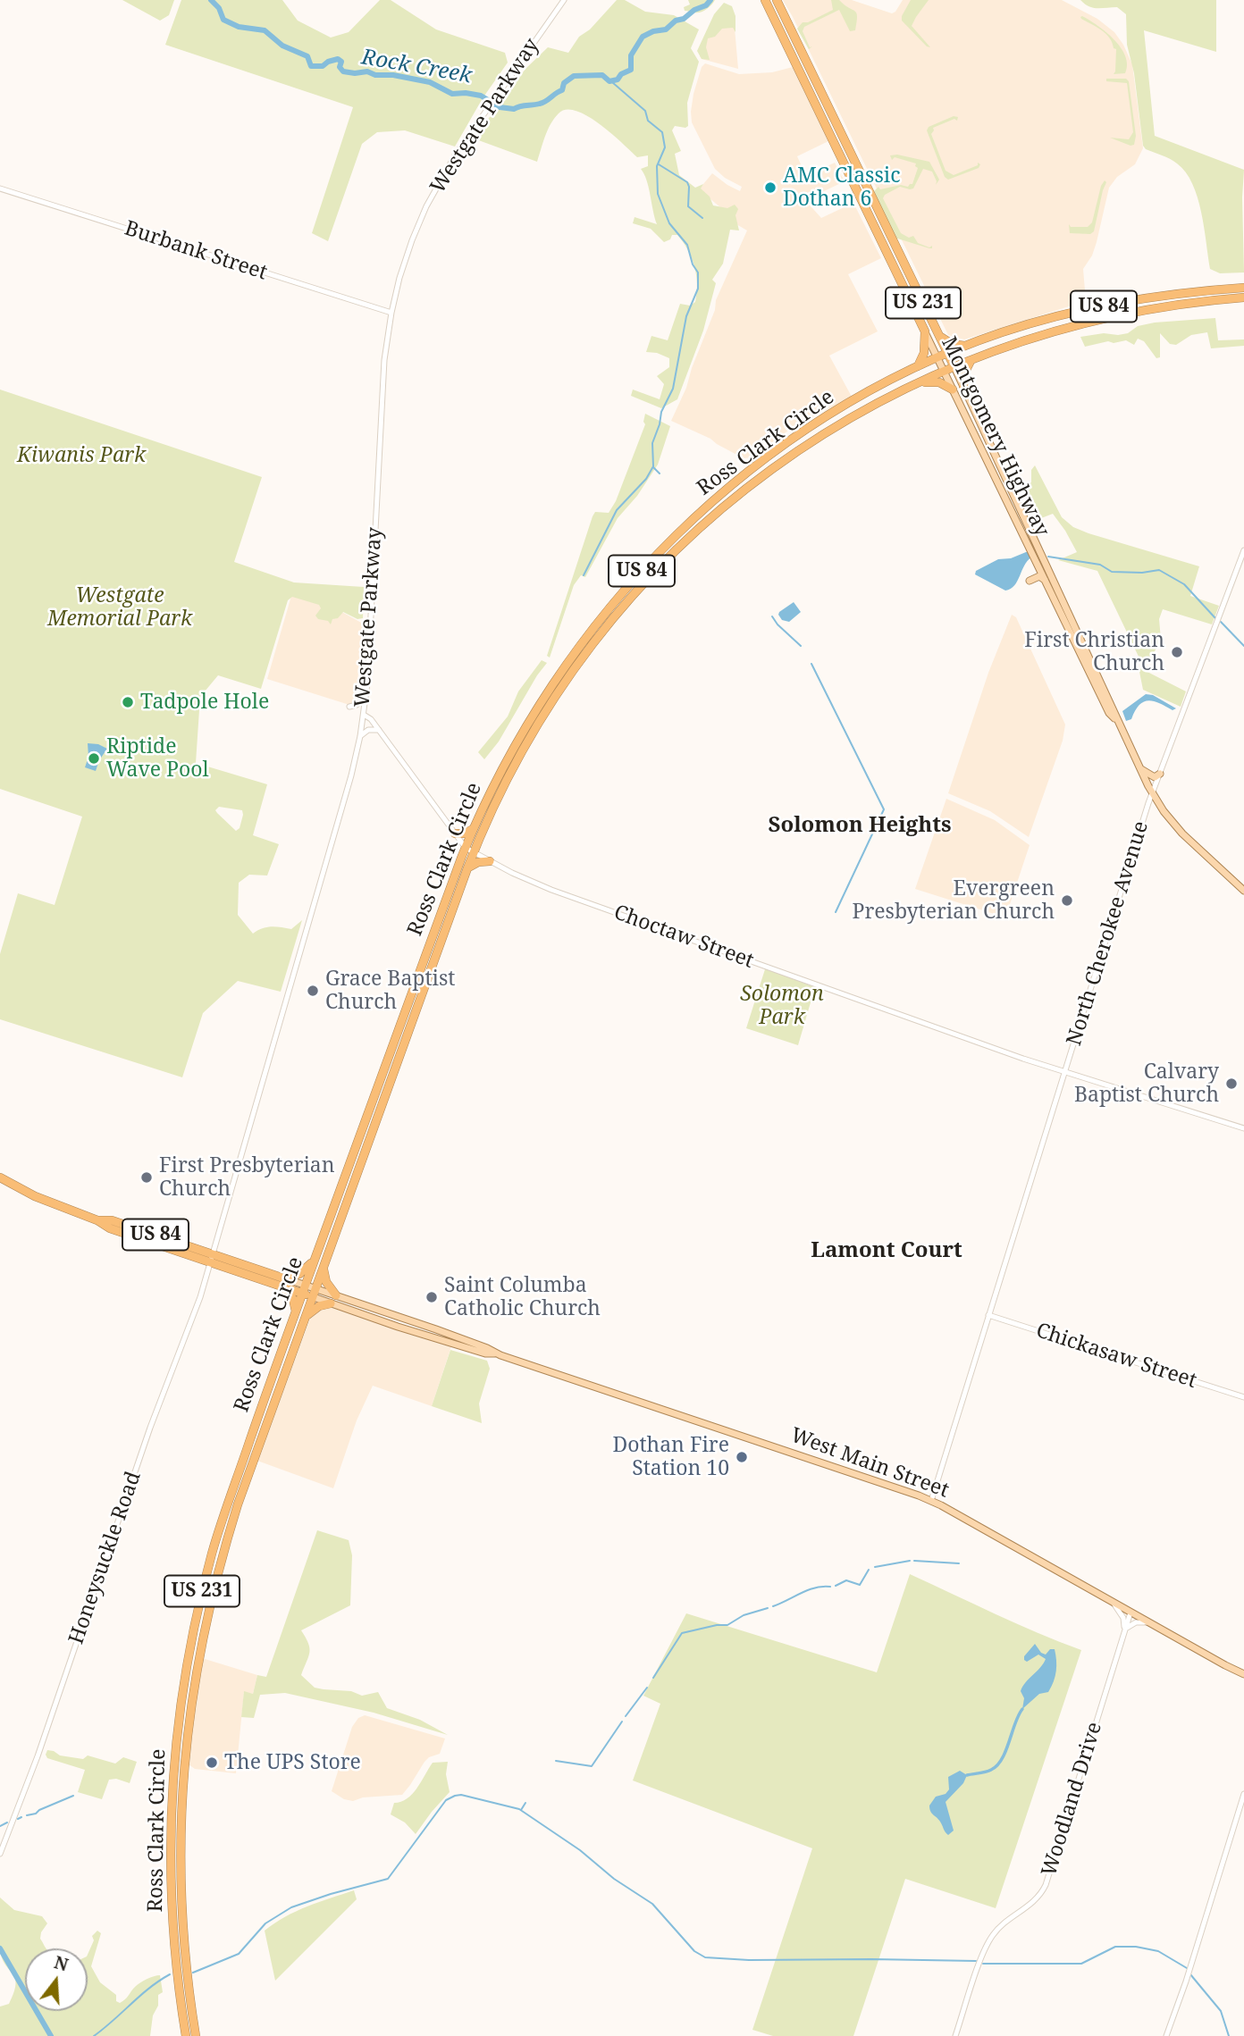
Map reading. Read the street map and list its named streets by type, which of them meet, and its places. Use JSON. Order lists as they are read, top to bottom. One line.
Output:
{"streets":{"highway":["US 231","US 84","Montgomery Highway","Ross Clark Circle","West Main Street"],"street":["Westgate Parkway","Burbank Street","North Cherokee Avenue","Choctaw Street","Chickasaw Street","Honeysuckle Road","Woodland Drive"]},"crossings":[["Westgate Parkway","Burbank Street"],["Westgate Parkway","Choctaw Street"],["Westgate Parkway","West Main Street"],["Westgate Parkway","Honeysuckle Road"],["US 231","Montgomery Highway"],["US 231","Ross Clark Circle"],["Montgomery Highway","Ross Clark Circle"],["Montgomery Highway","North Cherokee Avenue"],["Ross Clark Circle","Choctaw Street"],["Ross Clark Circle","West Main Street"],["North Cherokee Avenue","Choctaw Street"],["North Cherokee Avenue","Chickasaw Street"],["North Cherokee Avenue","West Main Street"],["West Main Street","Honeysuckle Road"],["West Main Street","Woodland Drive"]],"districts":["Solomon Heights","Lamont Court"],"water":["Rock Creek"],"parks":["Kiwanis Park","Westgate Memorial Park","Solomon Park"],"places":["AMC Classic Dothan 6","First Christian Church","Tadpole Hole","Riptide Wave Pool","Evergreen Presbyterian Church","Grace Baptist Church","Calvary Baptist Church","First Presbyterian Church","Saint Columba Catholic Church","Dothan Fire Station 10","The UPS Store"],"north":"top"}
